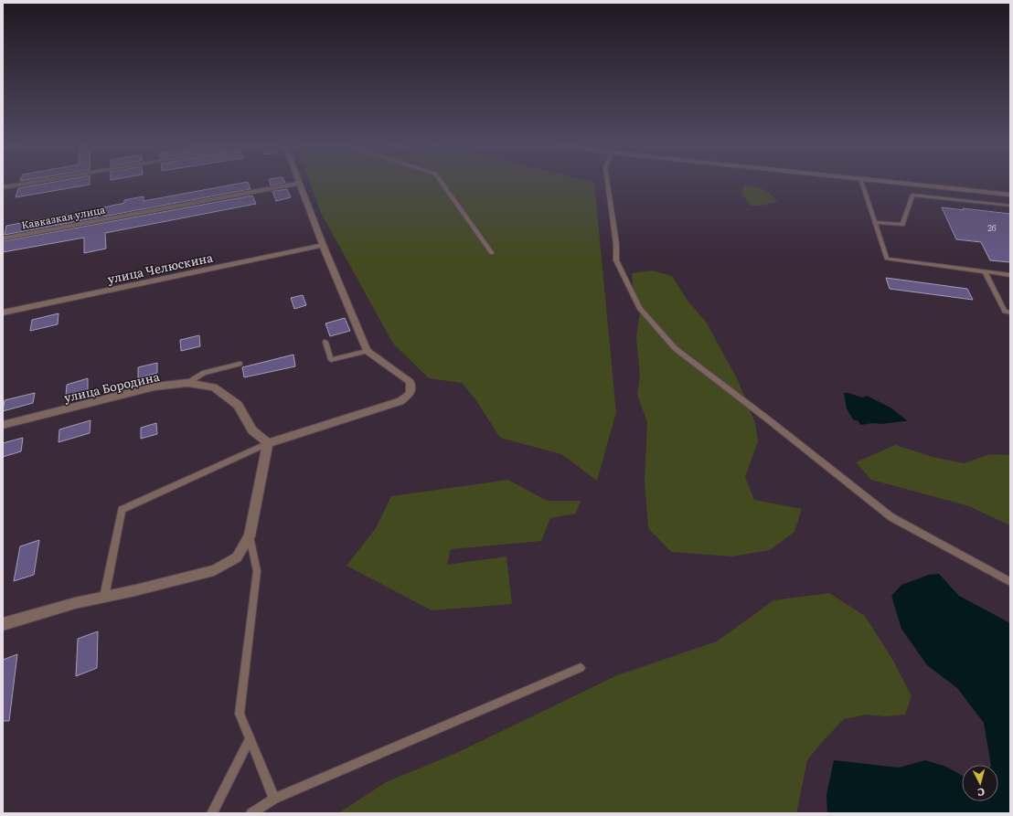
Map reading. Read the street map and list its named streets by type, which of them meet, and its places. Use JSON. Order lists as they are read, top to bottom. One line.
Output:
{"streets":{"street":["Кавказкая улица","улица Челюскина","улица Бородина"]},"house_numbers":["26"],"north":"bottom"}
